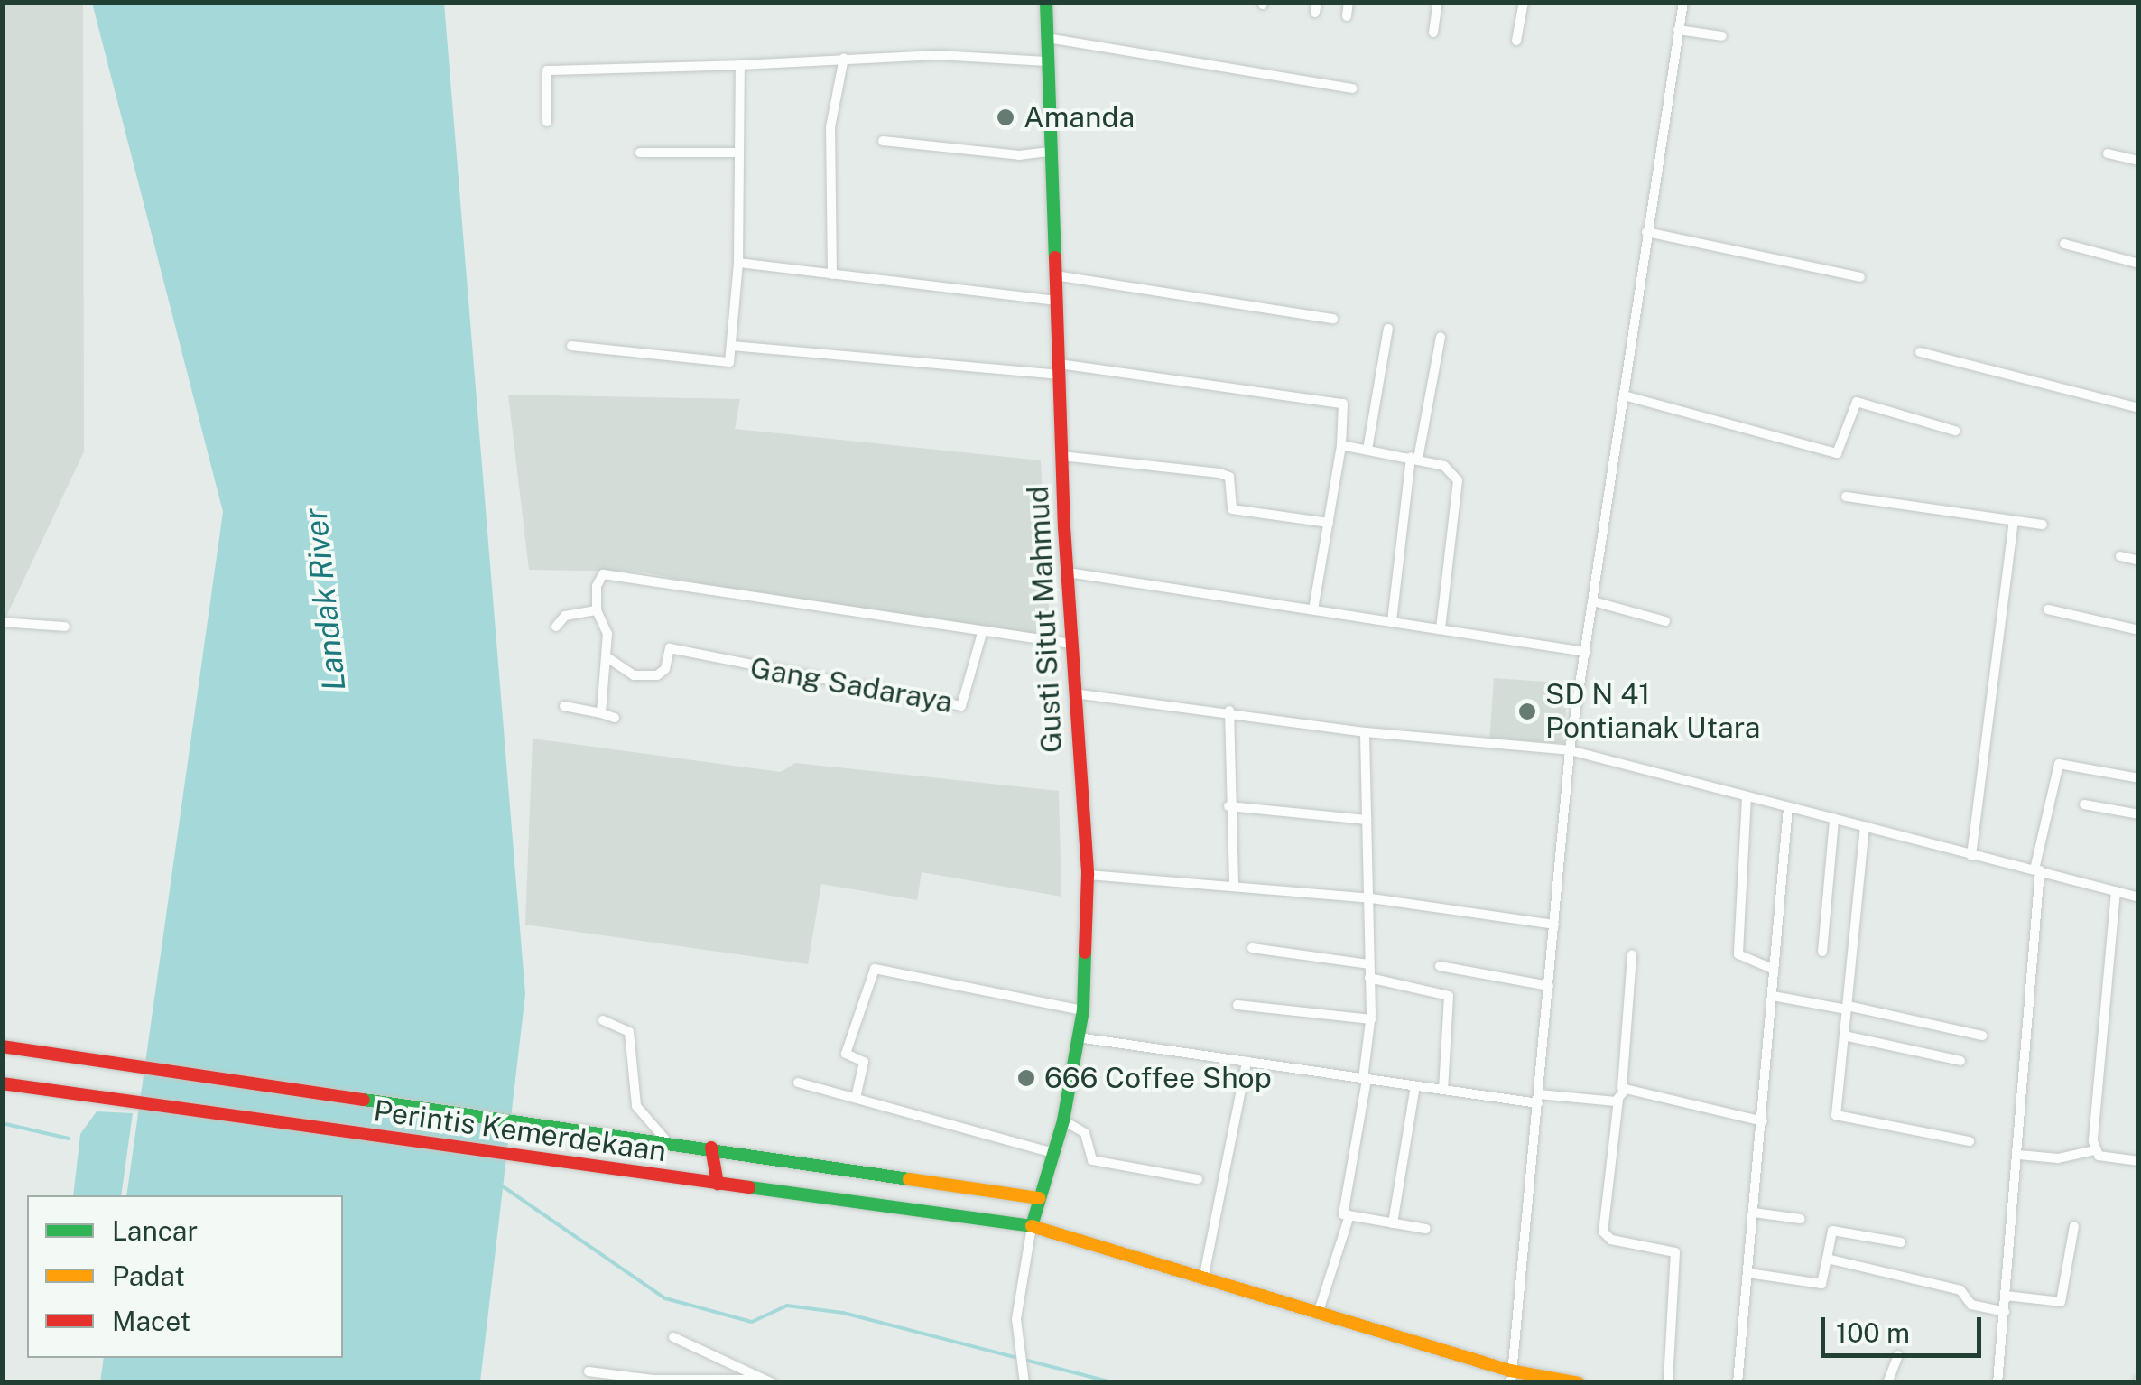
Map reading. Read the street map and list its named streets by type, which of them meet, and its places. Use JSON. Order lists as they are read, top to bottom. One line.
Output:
{"streets":{"main road":["Gusti Situt Mahmud","Perintis Kemerdekaan"],"street":["Gang Sadaraya"]},"crossings":[["Gusti Situt Mahmud","Perintis Kemerdekaan"]],"water":["Landak River"],"places":["Amanda","SD N 41 Pontianak Utara","666 Coffee Shop"],"legend":["Lancar","Padat","Macet"],"scale_bar":"100 m"}
